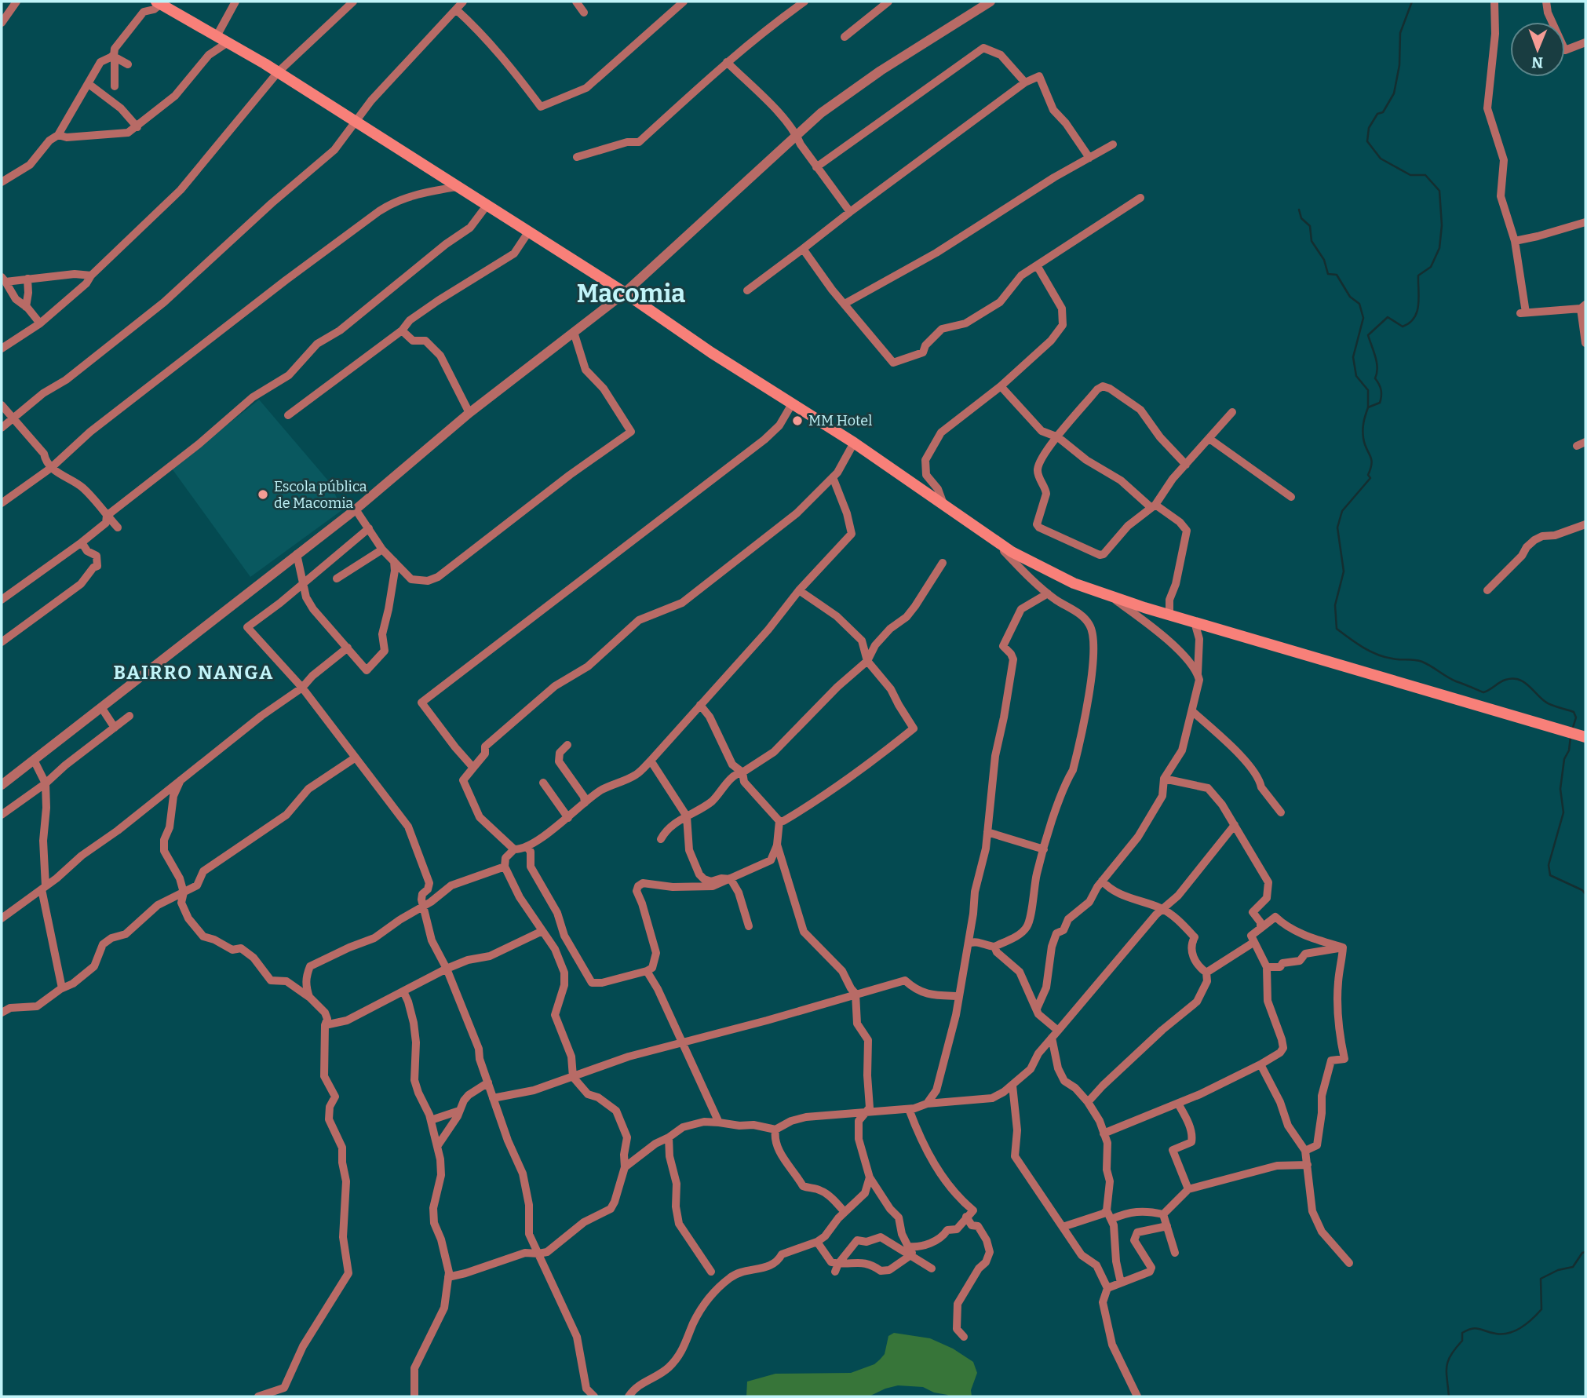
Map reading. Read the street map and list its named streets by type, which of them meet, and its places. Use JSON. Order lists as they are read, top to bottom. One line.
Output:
{"districts":["Macomia","BAIRRO NANGA"],"places":["MM Hotel","Escola pública de Macomia"],"north":"bottom"}
